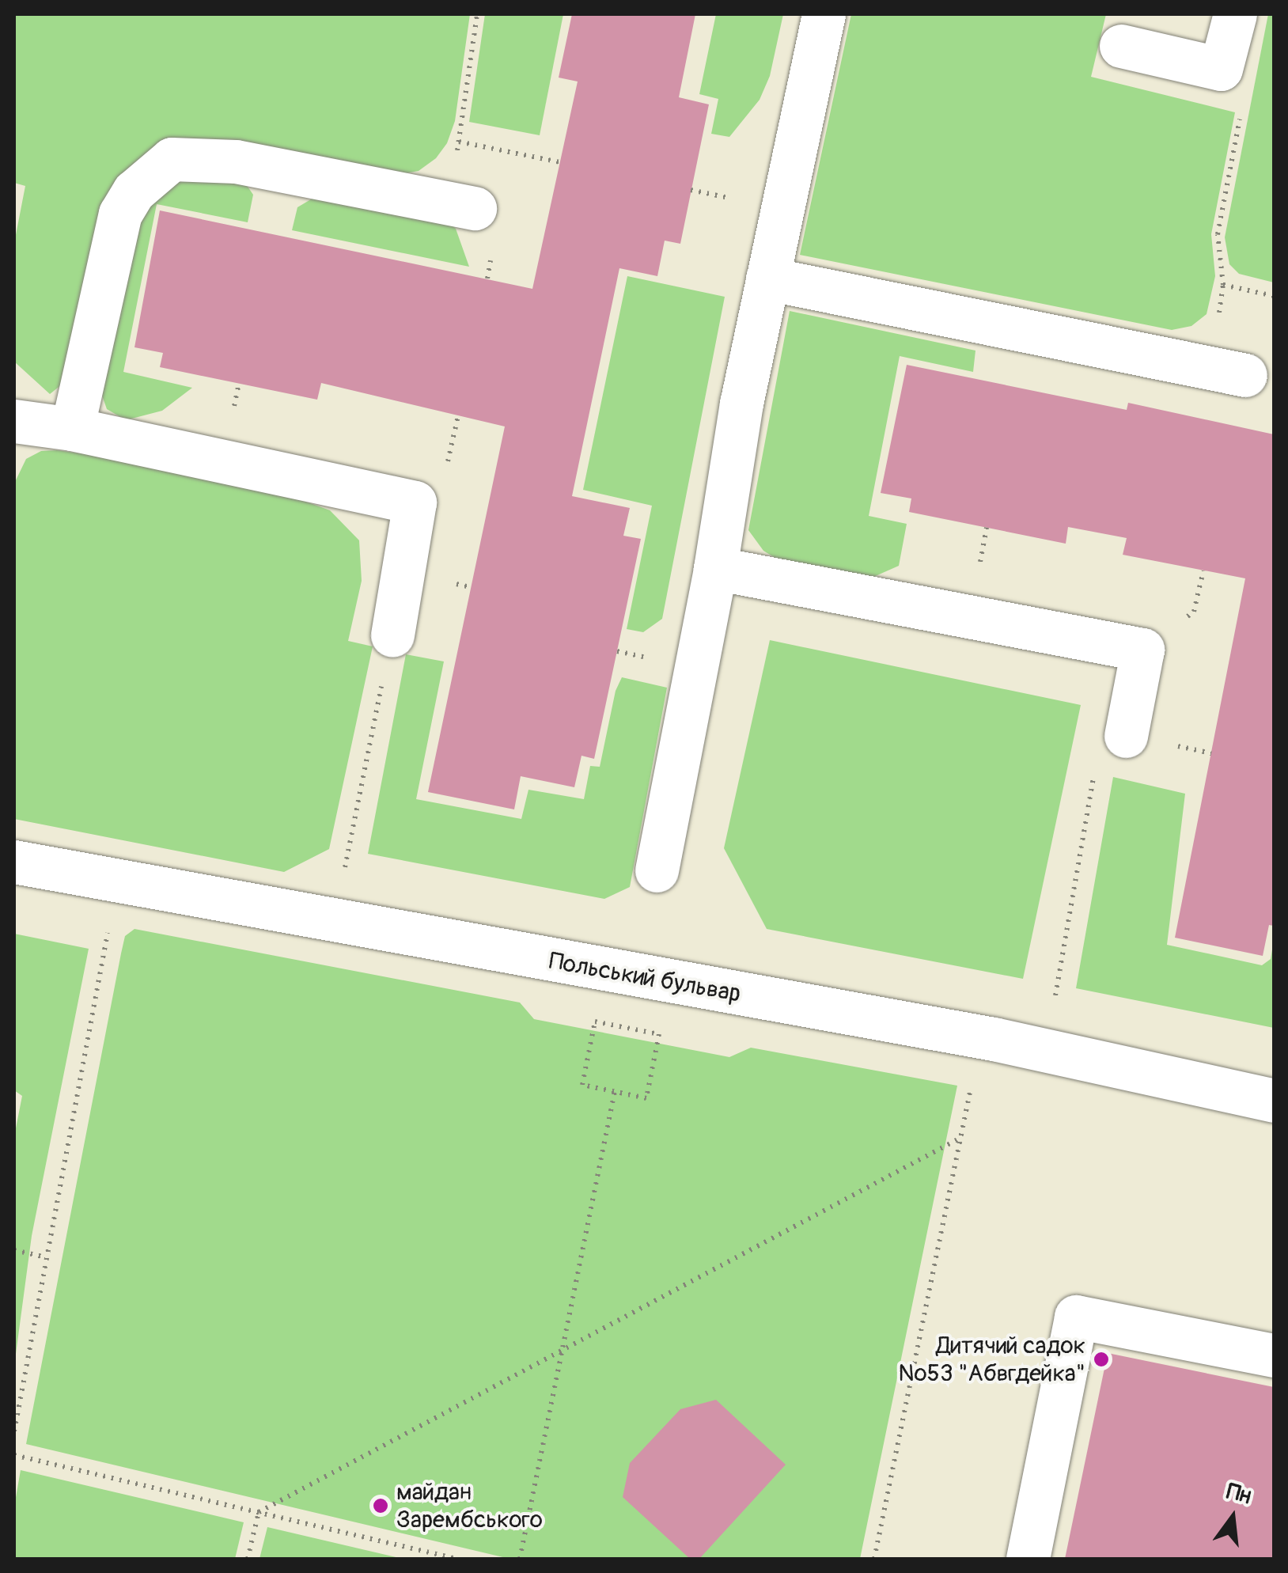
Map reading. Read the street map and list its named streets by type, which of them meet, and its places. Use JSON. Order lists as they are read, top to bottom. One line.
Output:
{"streets":{"street":["Польський бульвар"]},"places":["Дитячий садок №53 \"Абвгдейка\"","майдан Зарембського"],"north":"top"}
